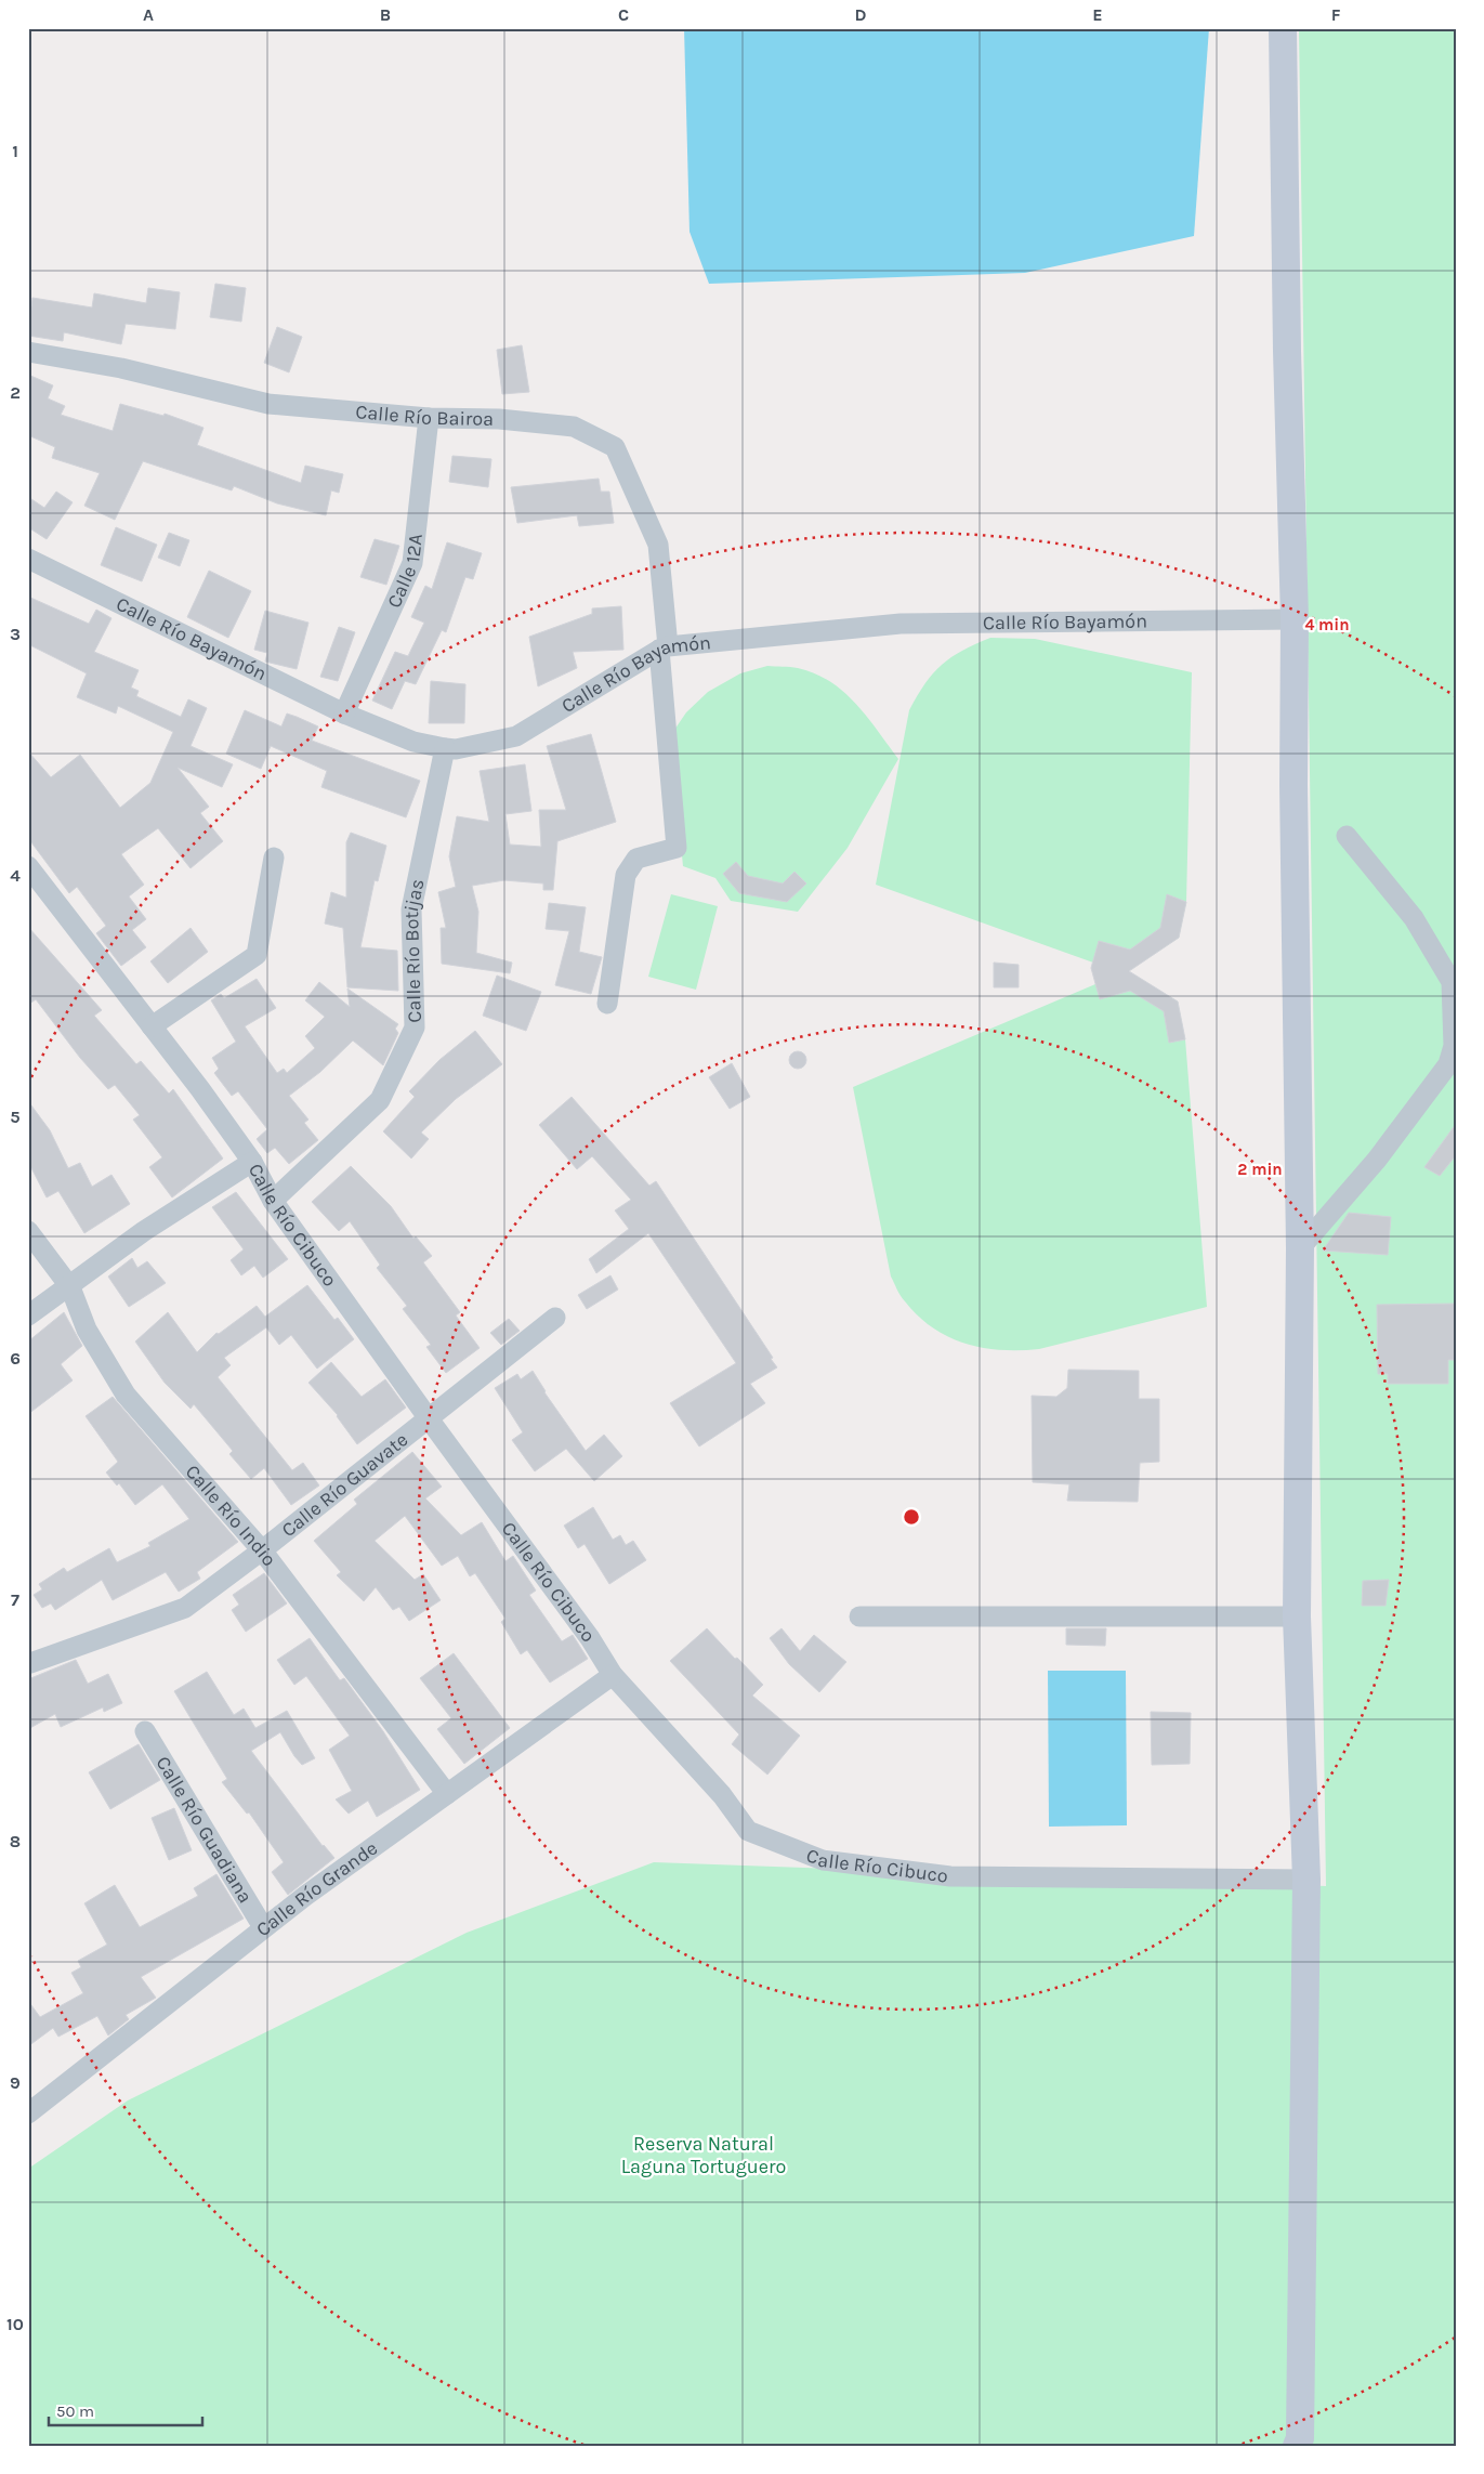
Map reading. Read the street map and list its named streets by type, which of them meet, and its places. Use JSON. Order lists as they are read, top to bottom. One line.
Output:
{"streets":{"street":["Calle Río Bairoa","Calle 12A","Calle Río Bayamón","Calle Río Botijas","Calle Río Cibuco","Calle Río Guavate","Calle Río Indio","Calle Río Guadiana","Calle Río Grande"]},"crossings":[["Calle Río Bairoa","Calle 12A"],["Calle Río Bairoa","Calle Río Bayamón"],["Calle 12A","Calle Río Bayamón"],["Calle Río Bayamón","Calle Río Botijas"],["Calle Río Botijas","Calle Río Cibuco"],["Calle Río Cibuco","Calle Río Guavate"],["Calle Río Cibuco","Calle Río Grande"],["Calle Río Guavate","Calle Río Indio"],["Calle Río Indio","Calle Río Grande"],["Calle Río Guadiana","Calle Río Grande"]],"parks":["Reserva Natural Laguna Tortuguero"],"scale_bar":"50 m","grid":{"columns":["A","B","C","D","E","F"],"rows":["1","2","3","4","5","6","7","8","9","10"]},"rings":["4 min","2 min"]}
